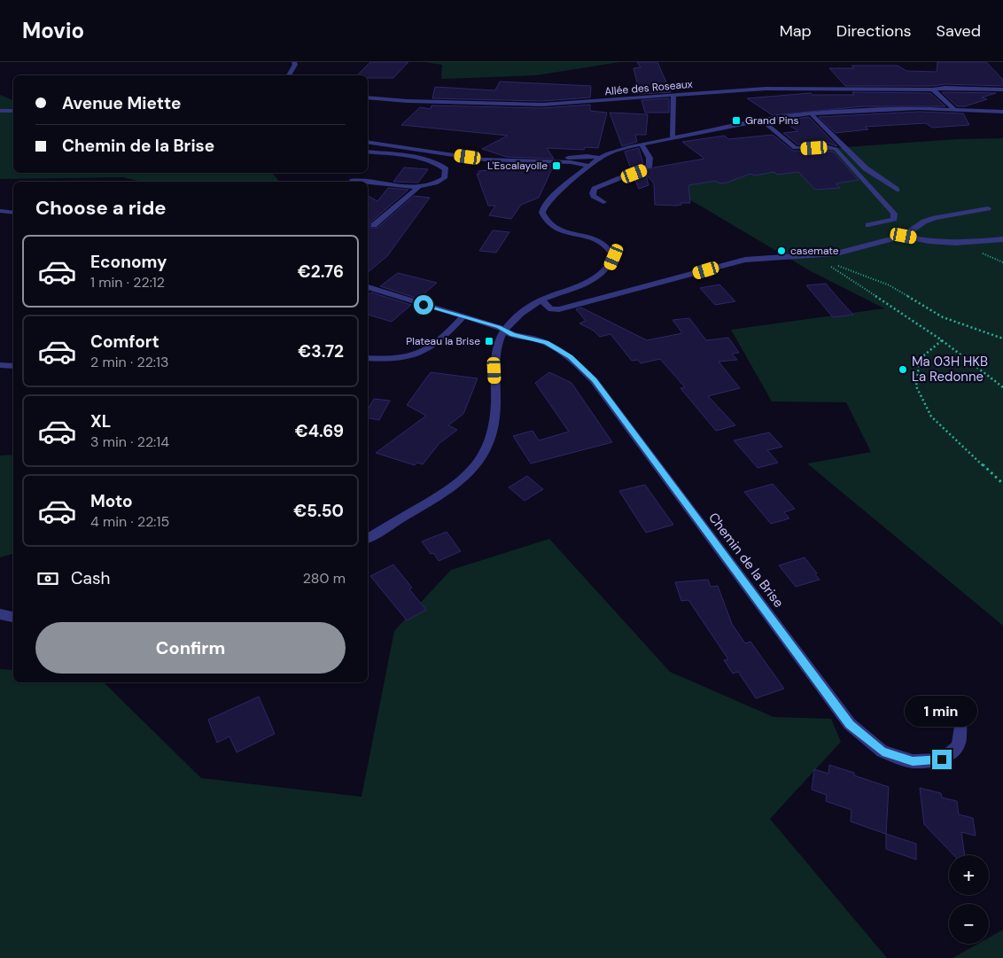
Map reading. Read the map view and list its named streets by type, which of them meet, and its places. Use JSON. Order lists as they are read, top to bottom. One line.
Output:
{"streets":{"street":["Allée des Roseaux","Chemin de la Brise"]},"places":{"transit":["Grand Pins","L'Escalayolle","Plateau la Brise"],"other":["casemate","Ma 03H HKB La Redonne"]},"page":{"header":"Movio","nav":["Map","Directions","Saved"],"banner":["Avenue Miette","Chemin de la Brise"],"heading":"Choose a ride","list":[{"name":"Economy","note":"1 min · 22:12","value":"€2.76"},{"name":"Comfort","note":"2 min · 22:13","value":"€3.72"},{"name":"XL","note":"3 min · 22:14","value":"€4.69"},{"name":"Moto","note":"4 min · 22:15","value":"€5.50"}],"pay":["Cash","280 m"],"buttons":"Confirm","bubble":"1 min","map_buttons":["+","−"]}}
